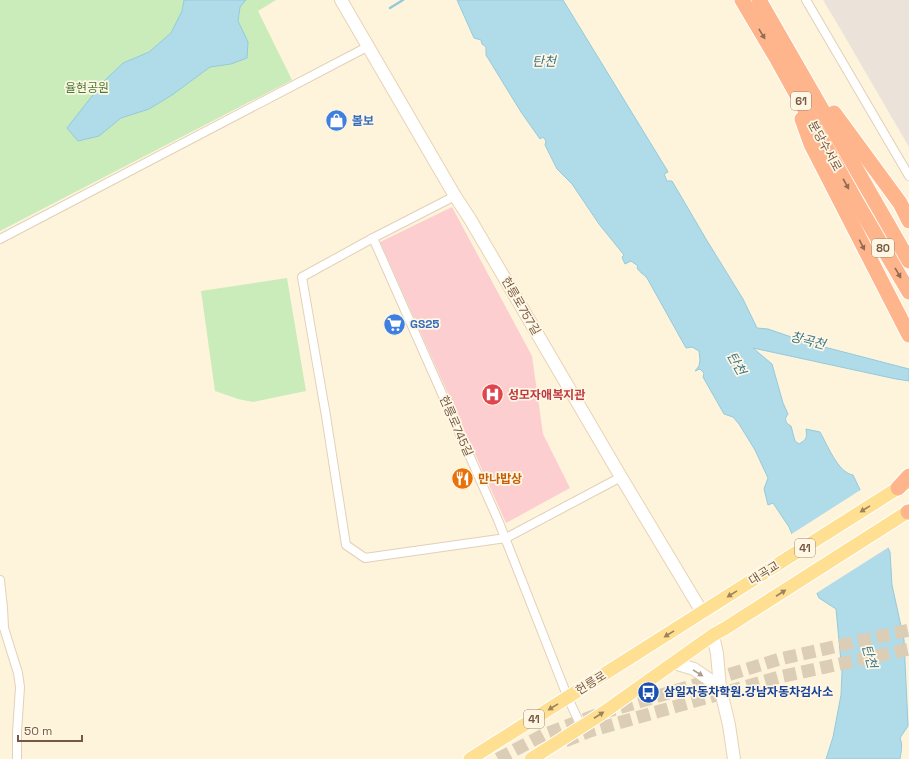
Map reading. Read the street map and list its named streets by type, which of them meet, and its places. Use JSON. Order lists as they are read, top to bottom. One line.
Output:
{"streets":{"highway":["61","분당수서로","80"],"main road":["헌릉로757길","41","대곡교","헌릉로"],"street":["헌릉로745길"]},"crossings":[["헌릉로757길","대곡교"],["헌릉로757길","헌릉로"],["헌릉로745길","41"],["헌릉로745길","헌릉로"],["대곡교","헌릉로"]],"water":["탄천","창곡천"],"parks":["율현공원"],"places":{"shop":["볼보"],"supermarket":["GS25"],"hospital":["성모자애복지관"],"restaurant":["만나밥상"],"bus stop":["삼일자동차학원.강남자동차검사소"]},"scale_bar":"50 m"}
